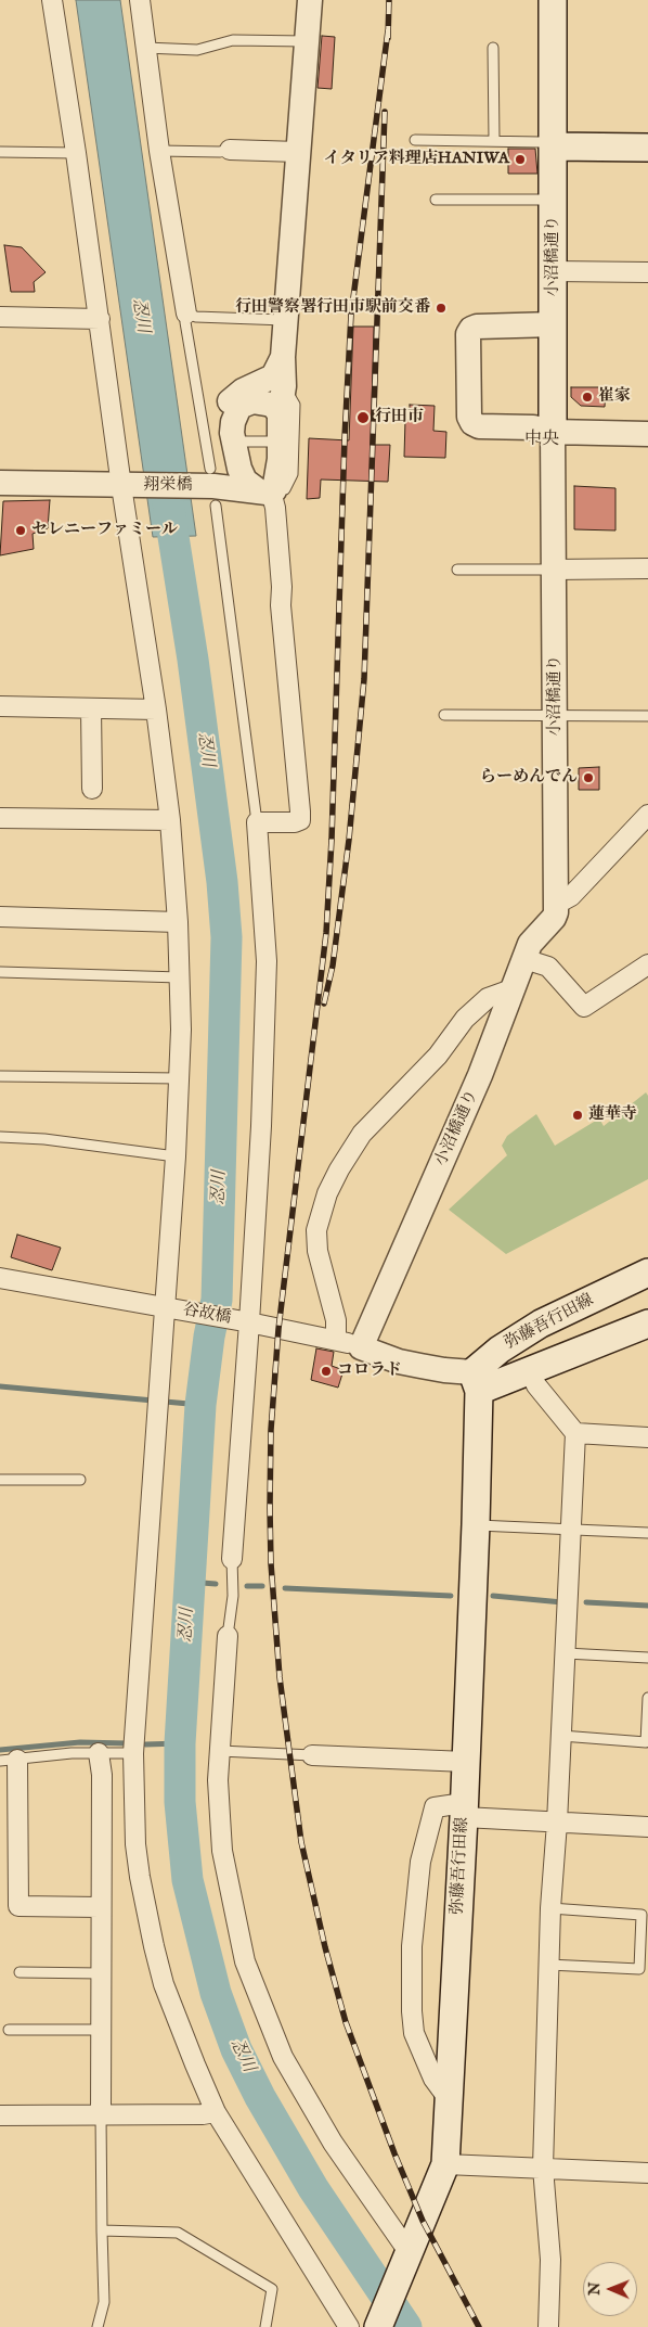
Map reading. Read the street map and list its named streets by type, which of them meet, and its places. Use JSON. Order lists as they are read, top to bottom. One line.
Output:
{"streets":{"main road":["小沼橋通り","弥藤吾行田線"],"street":["翔栄橋","谷故橋"]},"crossings":[["小沼橋通り","谷故橋"]],"districts":["中央"],"water":["忍川"],"places":["イタリア料理店HANIWA","行田警察署行田市駅前交番","崔家","行田市","セレニーファミール","らーめんでん","蓮華寺","コロラド"],"north":"left"}
